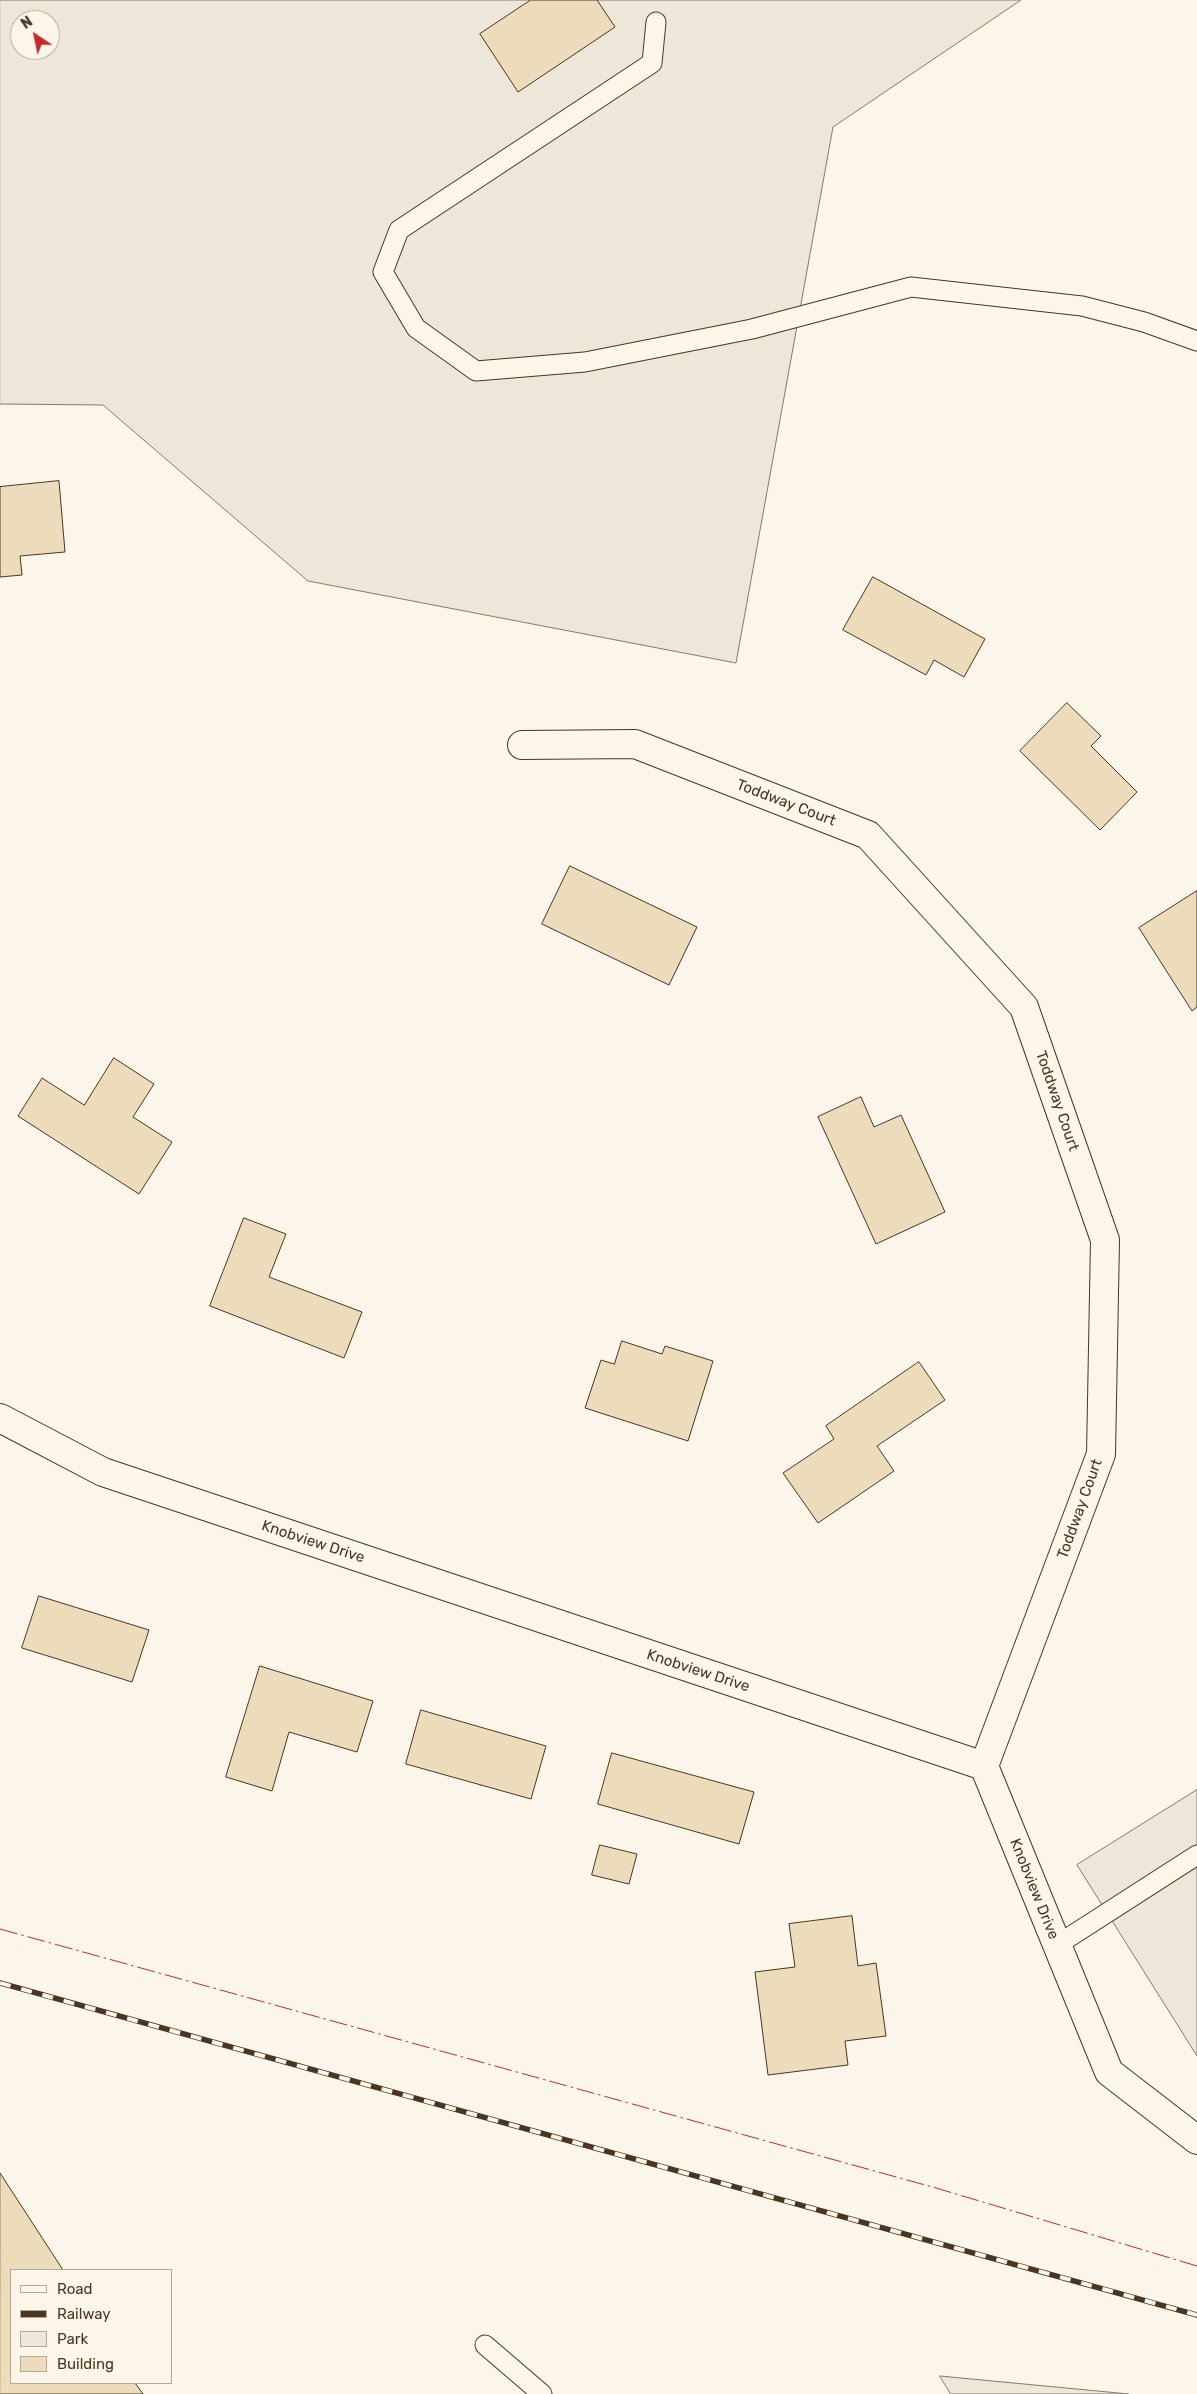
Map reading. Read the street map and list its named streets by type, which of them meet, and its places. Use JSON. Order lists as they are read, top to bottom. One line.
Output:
{"streets":{"street":["Toddway Court","Knobview Drive"]},"crossings":[["Toddway Court","Knobview Drive"]],"legend":["Road","Railway","Park","Building"],"north":"top left"}
